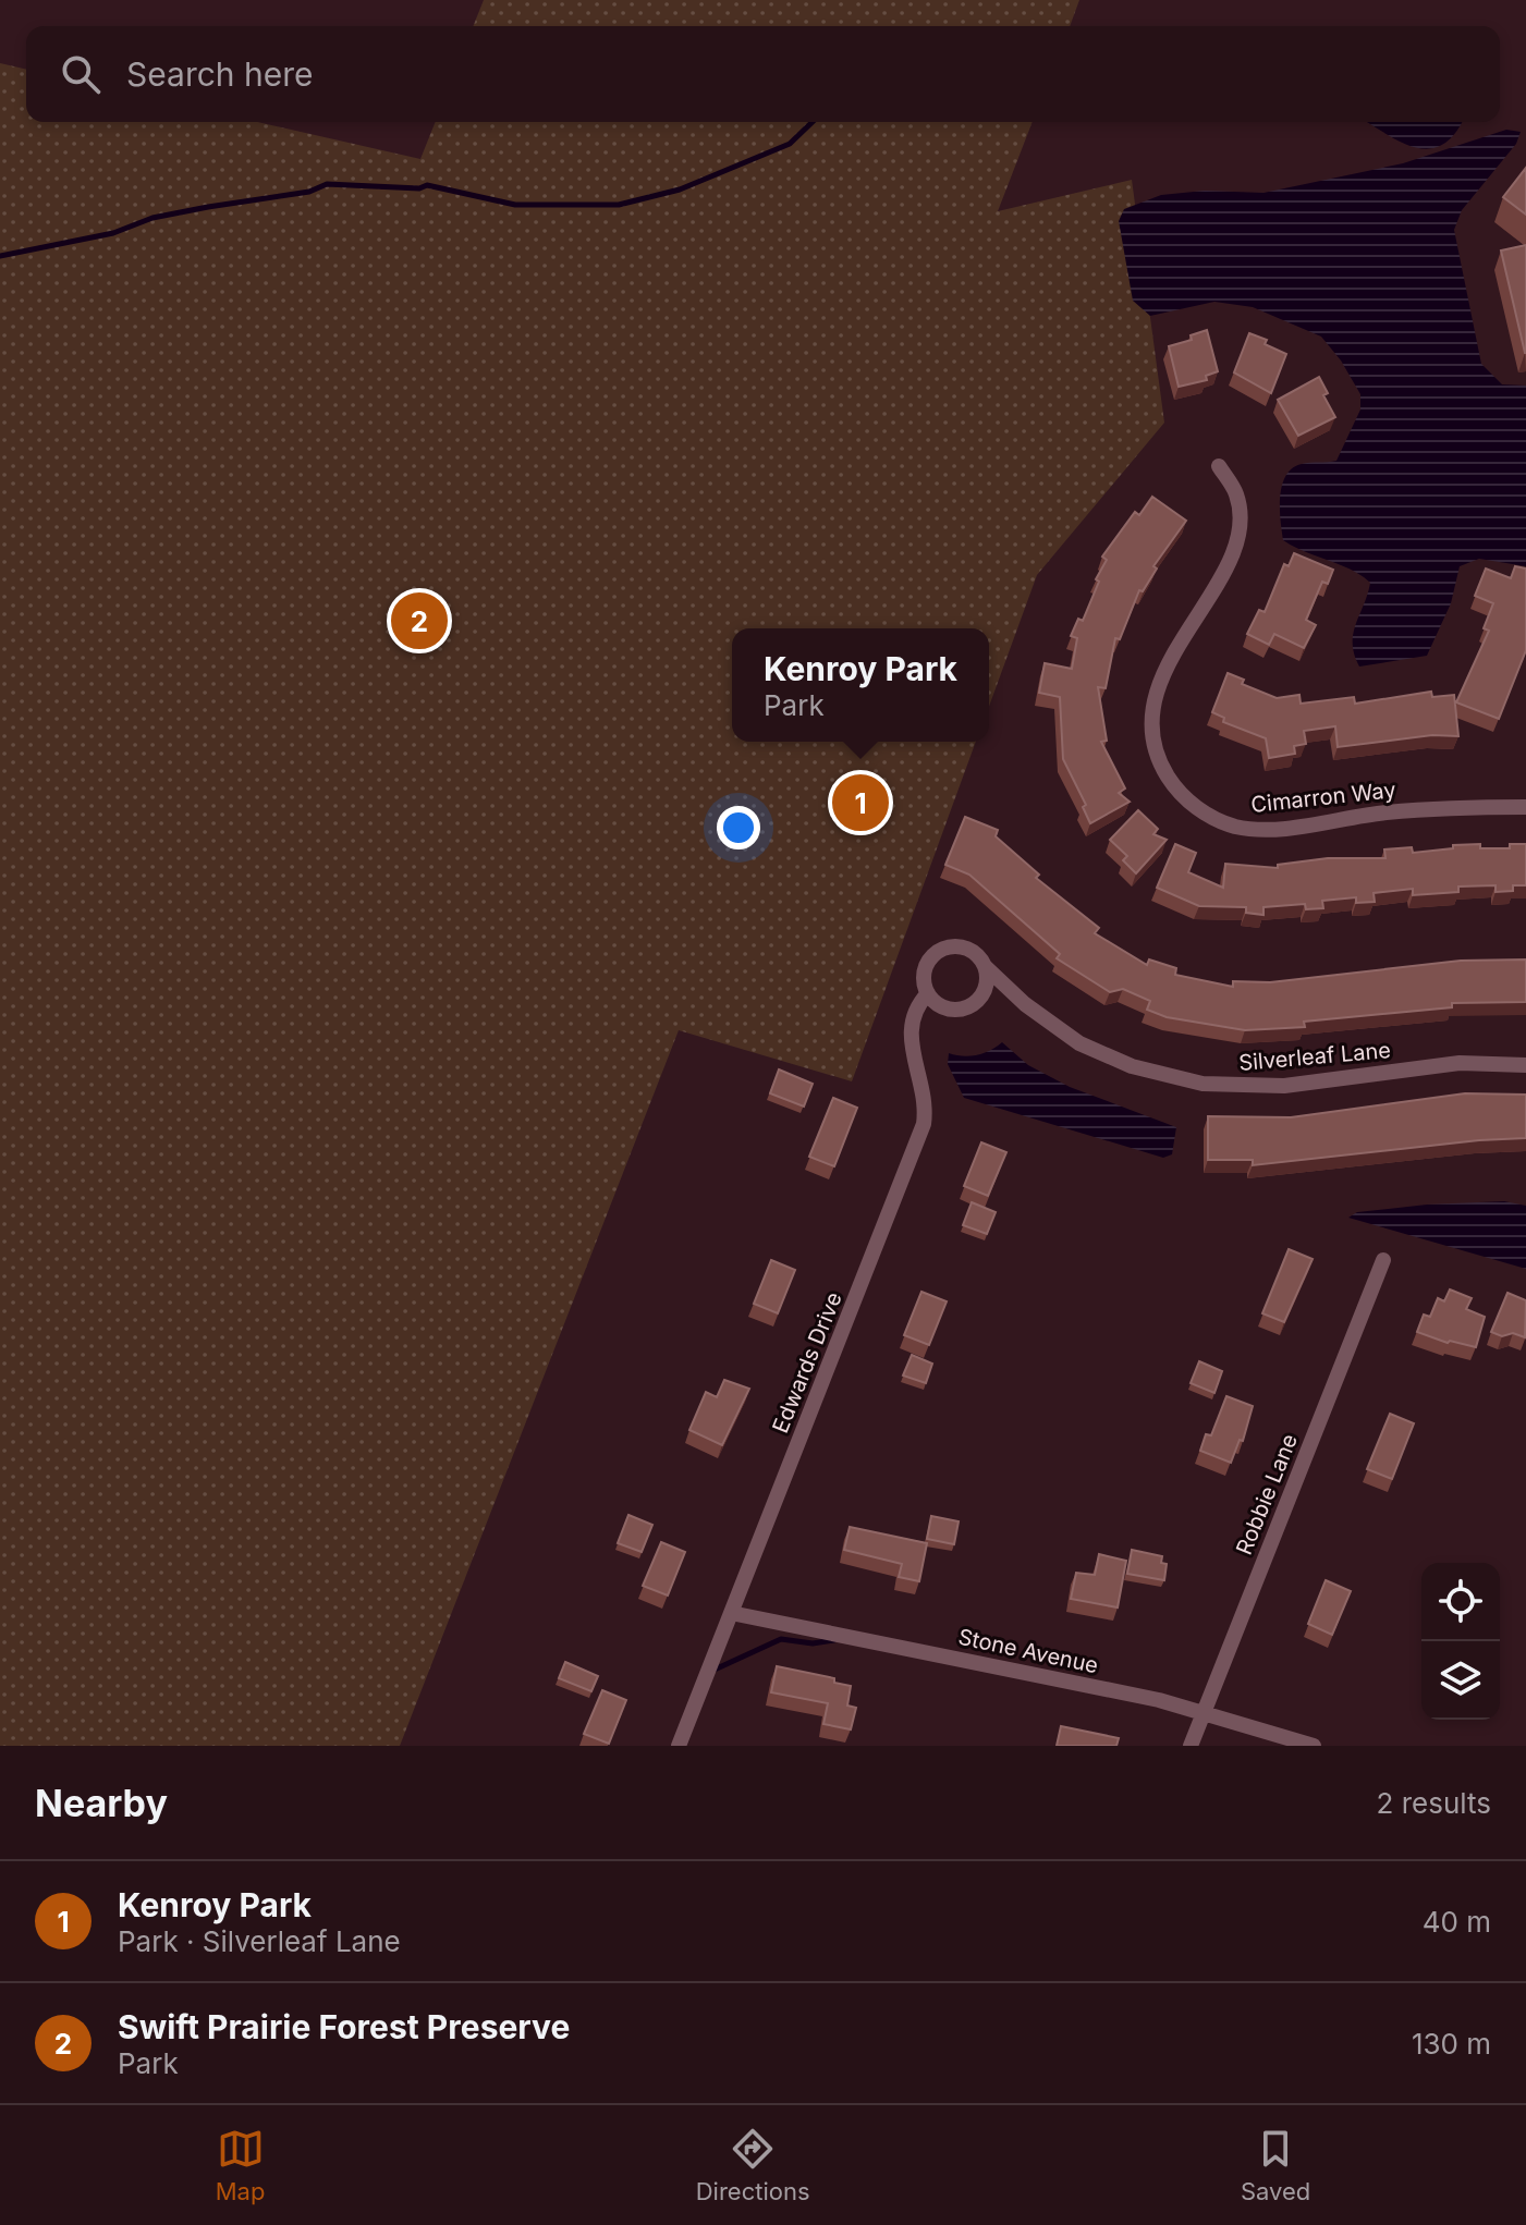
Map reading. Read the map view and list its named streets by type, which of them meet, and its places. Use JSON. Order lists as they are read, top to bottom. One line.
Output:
{"streets":{"street":["Cimarron Way","Silverleaf Lane","Edwards Drive","Robbie Lane","Stone Avenue"]},"crossings":[["Silverleaf Lane","Edwards Drive"],["Edwards Drive","Stone Avenue"],["Robbie Lane","Stone Avenue"]],"page":{"search":"Search here","pins":["2","1"],"popup":["Kenroy Park","Park"],"heading":["Nearby","2 results"],"list":[{"mark":"1","name":"Kenroy Park","note":"Park · Silverleaf Lane","value":"40 m"},{"mark":"2","name":"Swift Prairie Forest Preserve","note":"Park","value":"130 m"}],"nav":["Map","Directions","Saved"]}}
